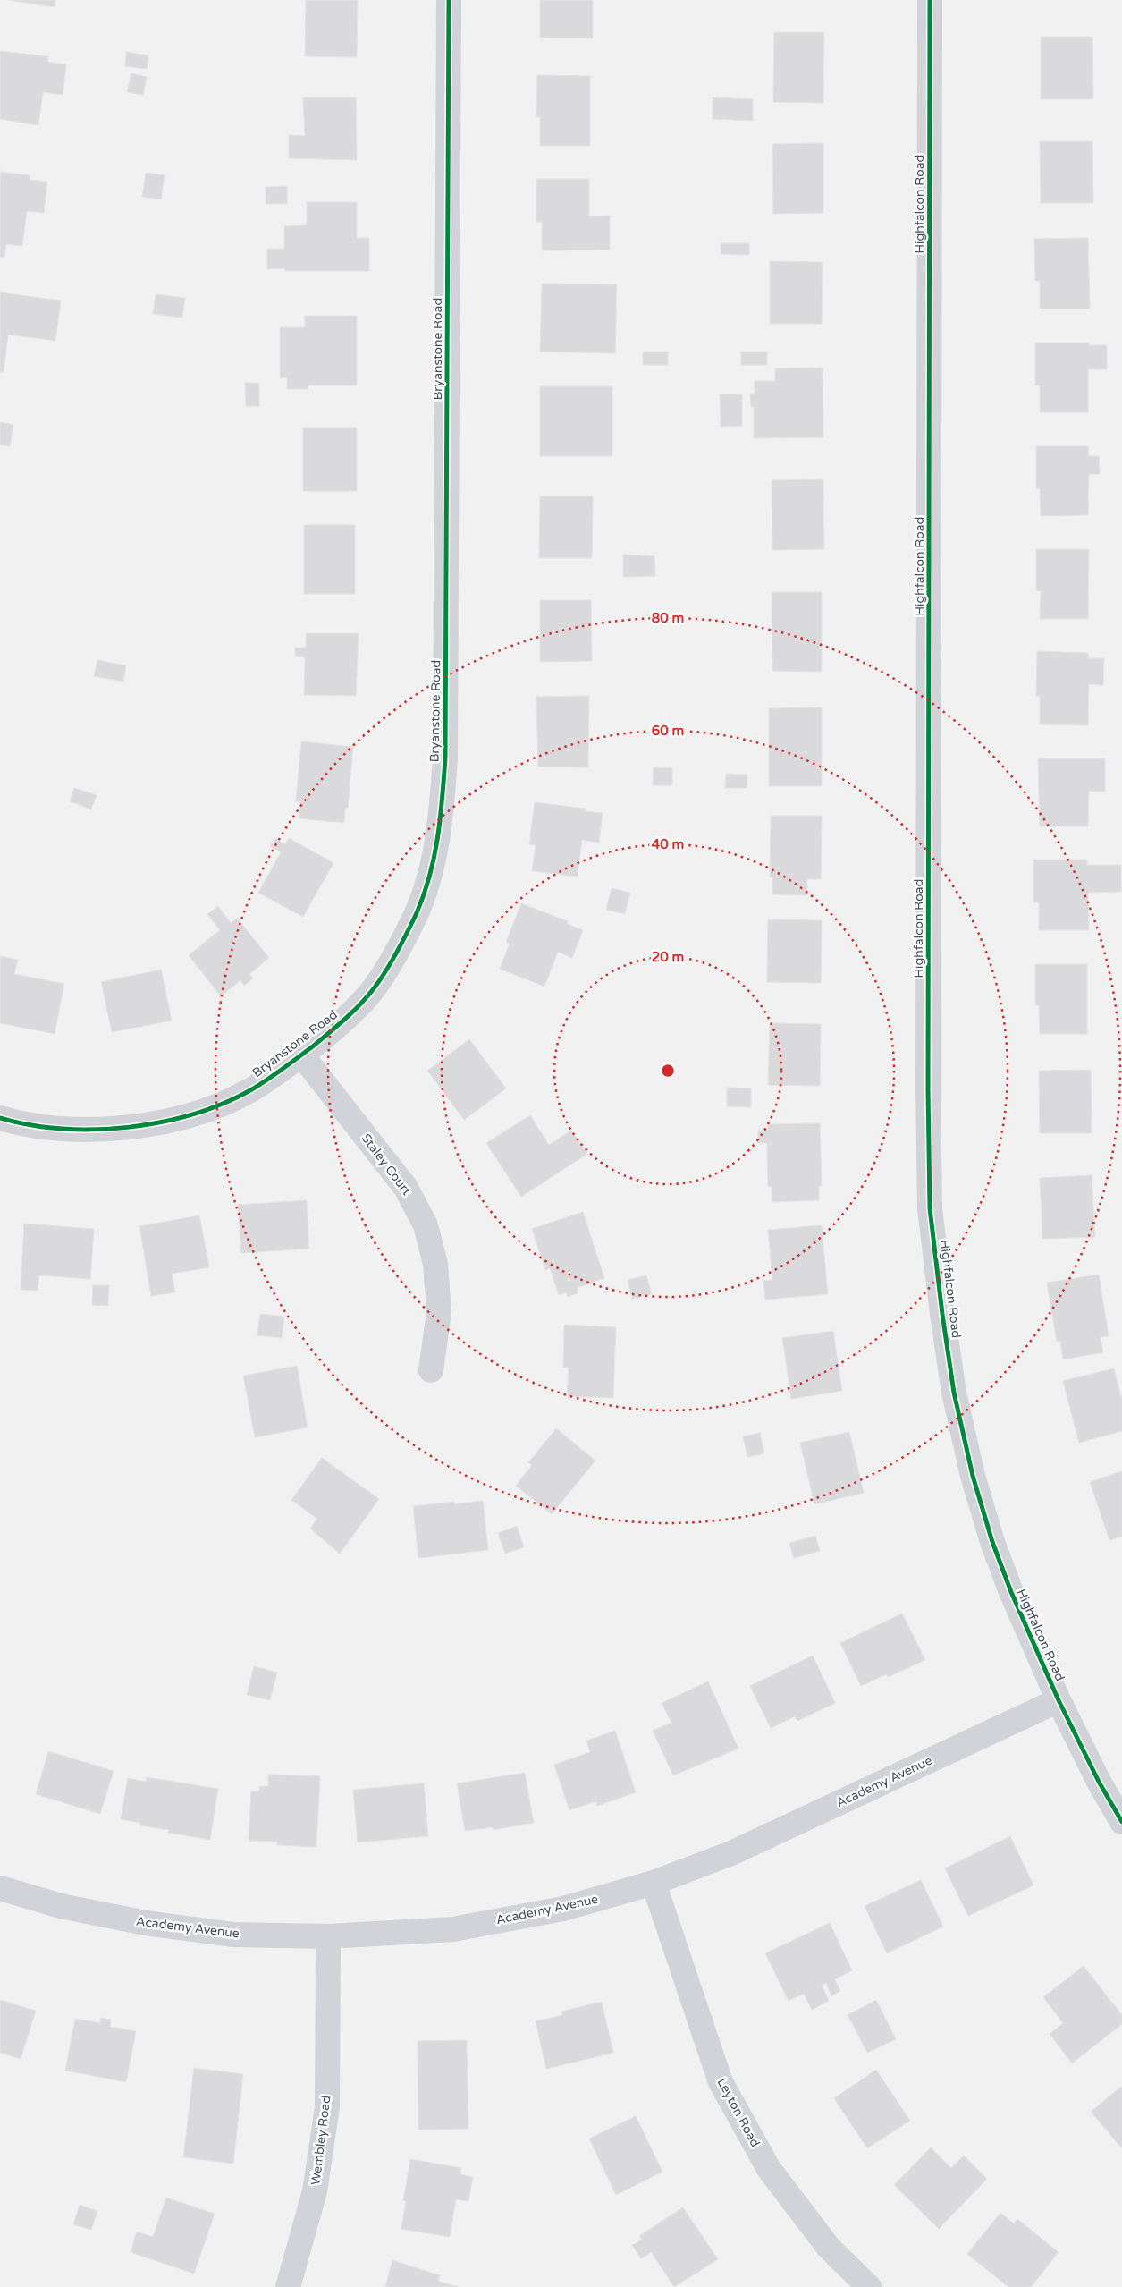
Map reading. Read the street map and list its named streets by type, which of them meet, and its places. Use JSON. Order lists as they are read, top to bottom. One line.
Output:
{"streets":{"street":["Highfalcon Road","Bryanstone Road","Staley Court","Academy Avenue","Leyton Road","Wembley Road"]},"crossings":[["Highfalcon Road","Academy Avenue"],["Bryanstone Road","Staley Court"],["Academy Avenue","Leyton Road"],["Academy Avenue","Wembley Road"]],"rings":["80 m","60 m","40 m","20 m"]}
